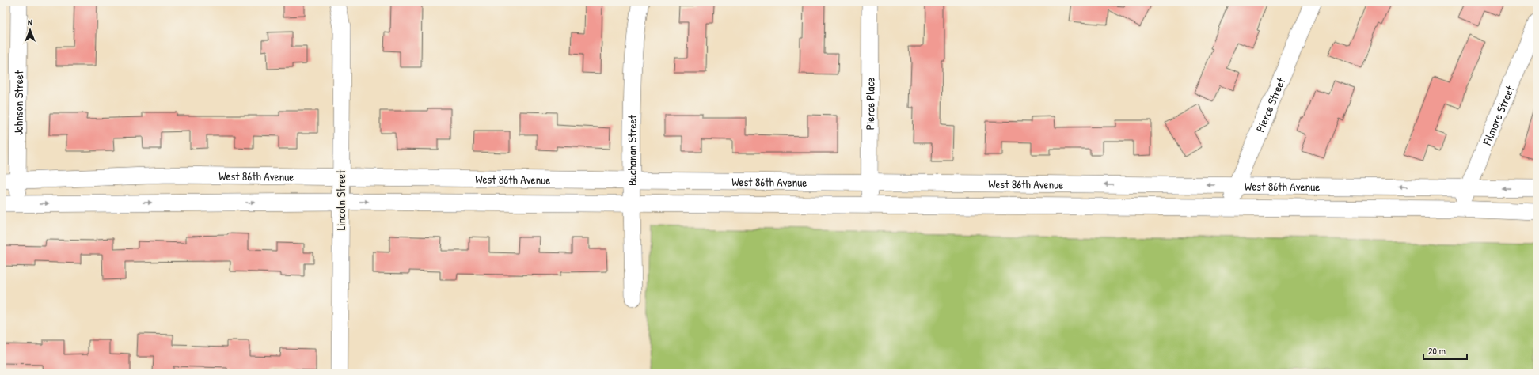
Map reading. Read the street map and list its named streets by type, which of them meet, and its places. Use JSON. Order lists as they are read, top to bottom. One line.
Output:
{"streets":{"street":["Johnson Street","Pierce Place","Pierce Street","Filmore Street","Buchanan Street","West 86th Avenue","Lincoln Street"]},"crossings":[["Johnson Street","West 86th Avenue"],["Pierce Place","West 86th Avenue"],["Pierce Street","West 86th Avenue"],["Filmore Street","West 86th Avenue"],["Buchanan Street","West 86th Avenue"],["West 86th Avenue","Lincoln Street"]],"scale_bar":"20 m","north":"top"}
